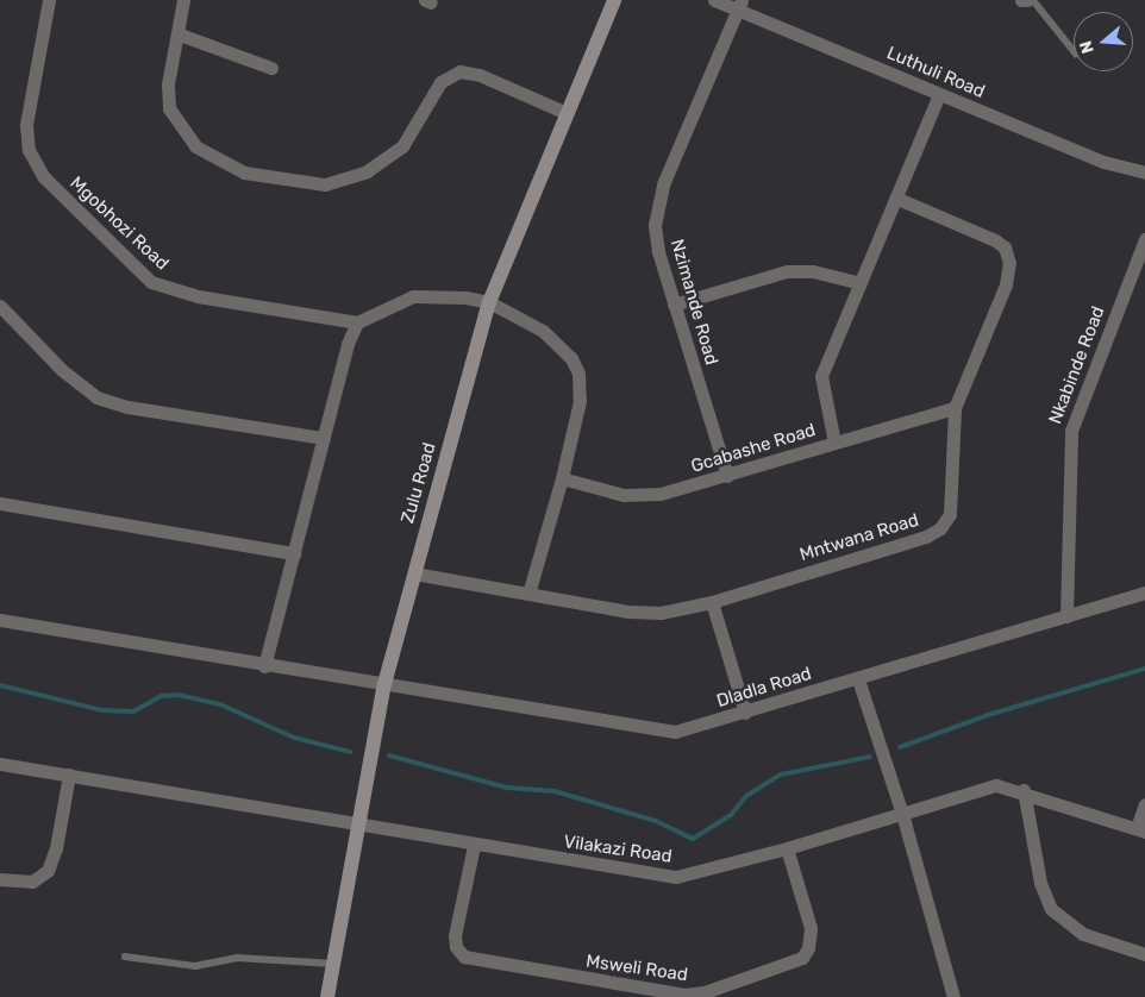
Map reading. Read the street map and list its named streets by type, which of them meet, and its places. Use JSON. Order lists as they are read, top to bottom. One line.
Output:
{"streets":{"street":["Luthuli Road","Mgobhozi Road","Nzimande Road","Nkabinde Road","Gcabashe Road","Zulu Road","Mntwana Road","Dladla Road","Vilakazi Road","Msweli Road"]},"crossings":[["Luthuli Road","Nzimande Road"],["Nzimande Road","Gcabashe Road"],["Nkabinde Road","Dladla Road"],["Gcabashe Road","Mntwana Road"],["Zulu Road","Mntwana Road"],["Zulu Road","Dladla Road"],["Zulu Road","Vilakazi Road"],["Vilakazi Road","Msweli Road"]],"north":"left"}
